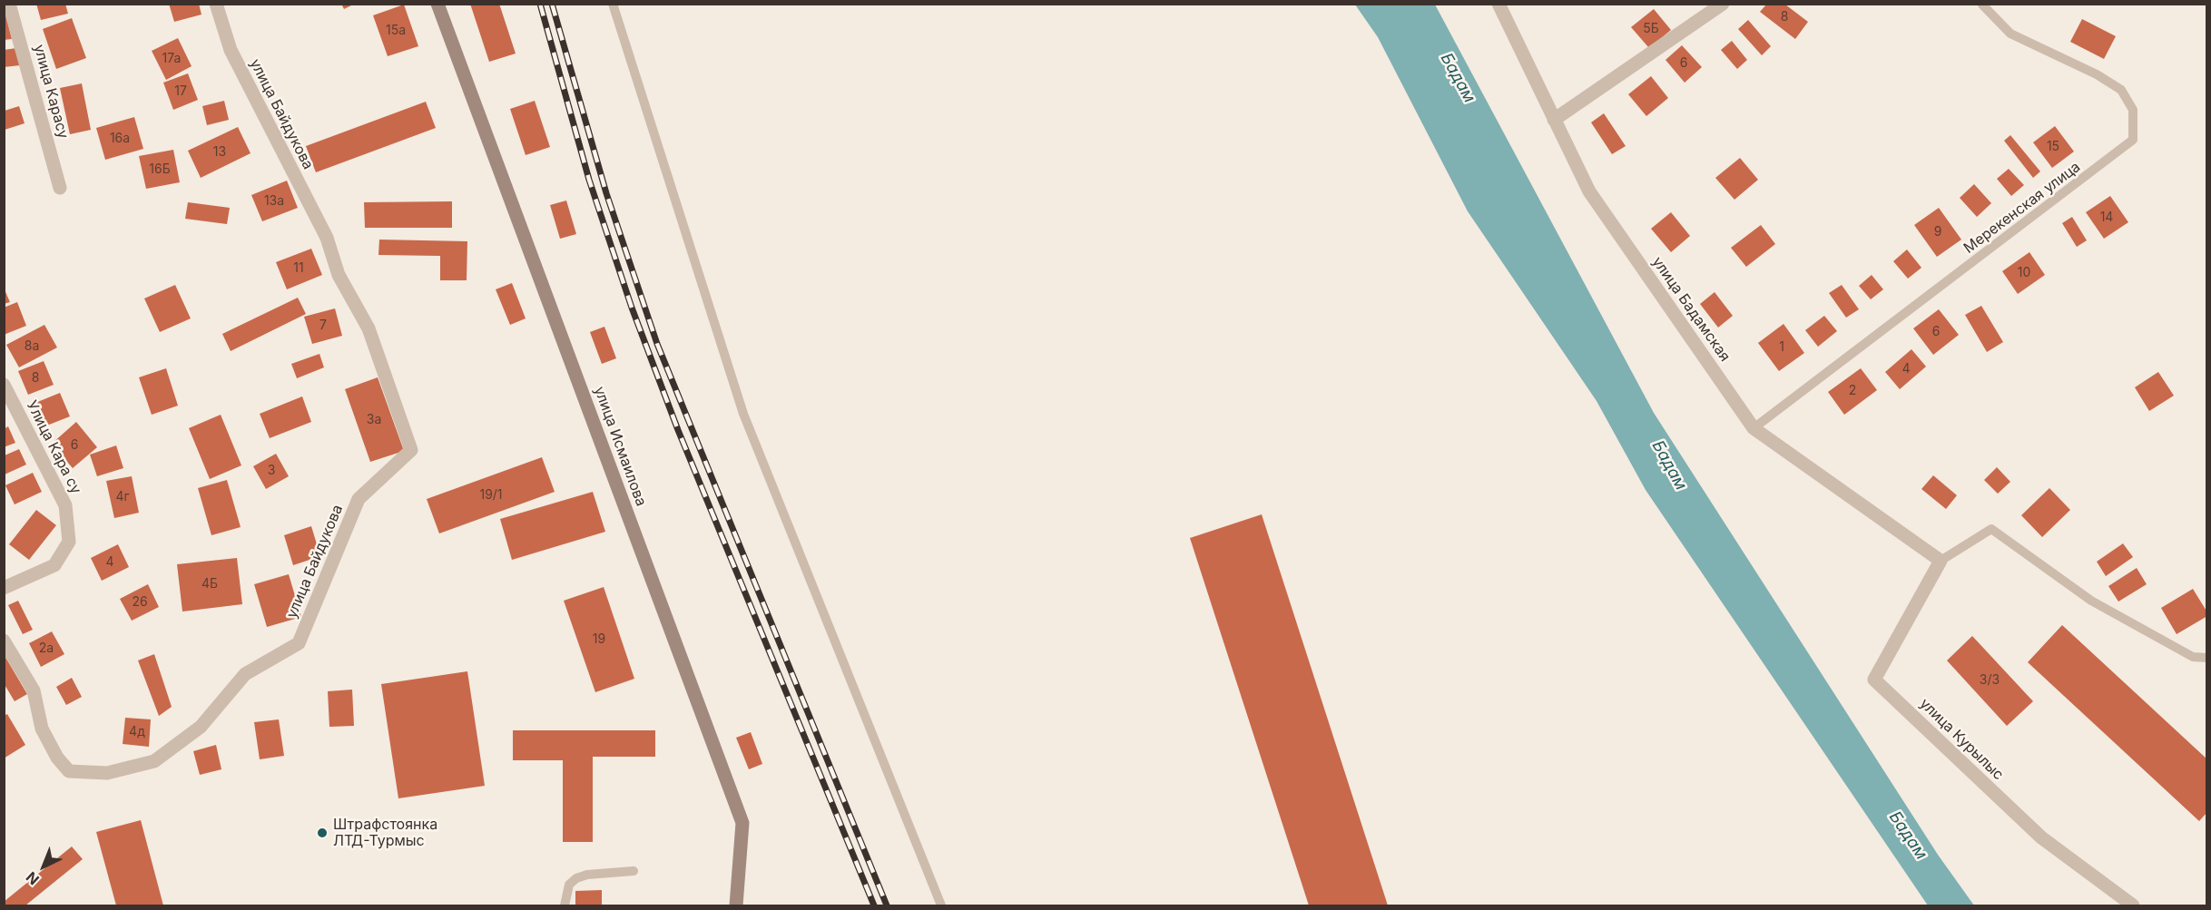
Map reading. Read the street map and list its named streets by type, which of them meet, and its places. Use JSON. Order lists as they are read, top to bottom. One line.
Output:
{"streets":{"main road":["улица Исмаилова"],"street":["улица Карасу","улица Байдукова","улица Бадамская","Улица Кара су","улица Курылыс"],"lane":["Мерекенская улица"]},"crossings":[["Мерекенская улица","улица Бадамская"],["улица Бадамская","улица Курылыс"]],"water":["Бадам"],"places":["Штрафстоянка ЛТД-Турмыс"],"house_numbers":["8","5Б","15а","17а","6","17","16а","15","13","16Б","13а","14","9","11","10","7","6","8а","1","4","8","2","3а","6","3","19/1","4г","4","4Б","26","19","2а","3/3","4д"],"north":"bottom left"}
